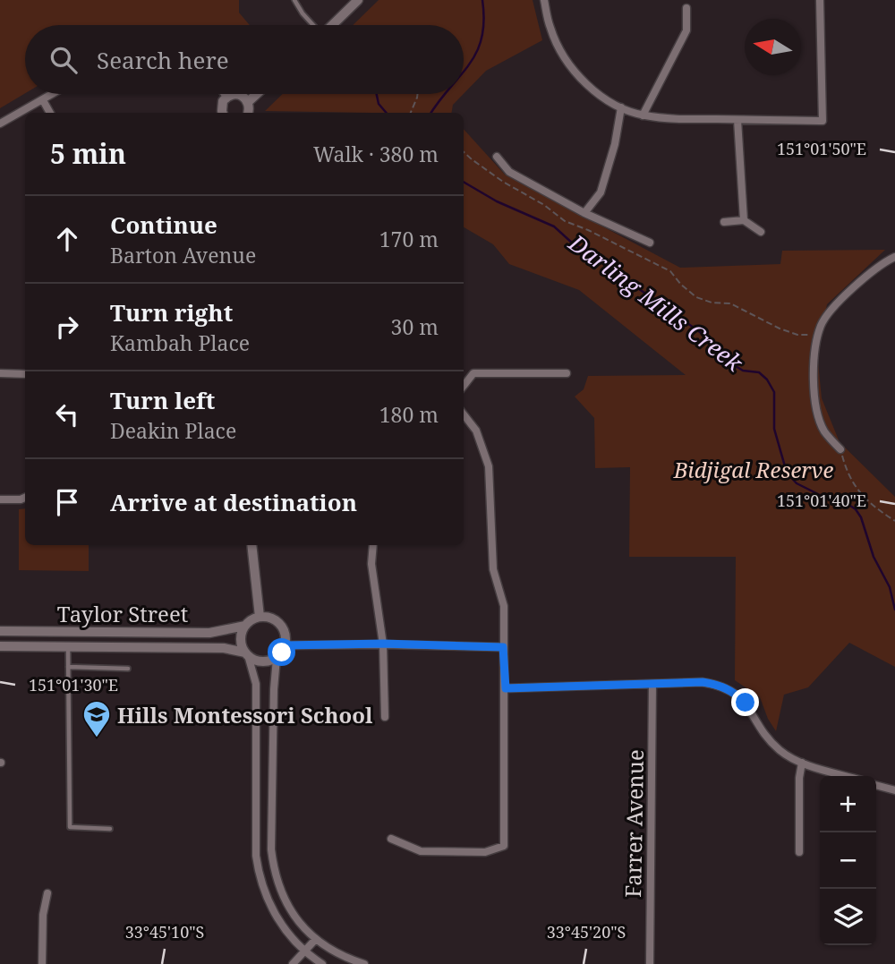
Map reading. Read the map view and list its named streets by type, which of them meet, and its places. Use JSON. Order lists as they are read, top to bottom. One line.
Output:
{"streets":{"street":["Taylor Street","Farrer Avenue"]},"water":["Darling Mills Creek"],"parks":["Bidjigal Reserve"],"places":{"school or university":["Hills Montessori School"]},"north":"left","page":{"search":"Search here","heading":["5 min","Walk · 380 m"],"list":[["Continue","Barton Avenue","170 m"],["Turn right","Kambah Place","30 m"],["Turn left","Deakin Place","180 m"],"Arrive at destination"],"map_buttons":["+","−"]},"coordinates":["151°01'50\"E","151°01'40\"E","151°01'30\"E","33°45'10\"S","33°45'20\"S"]}
